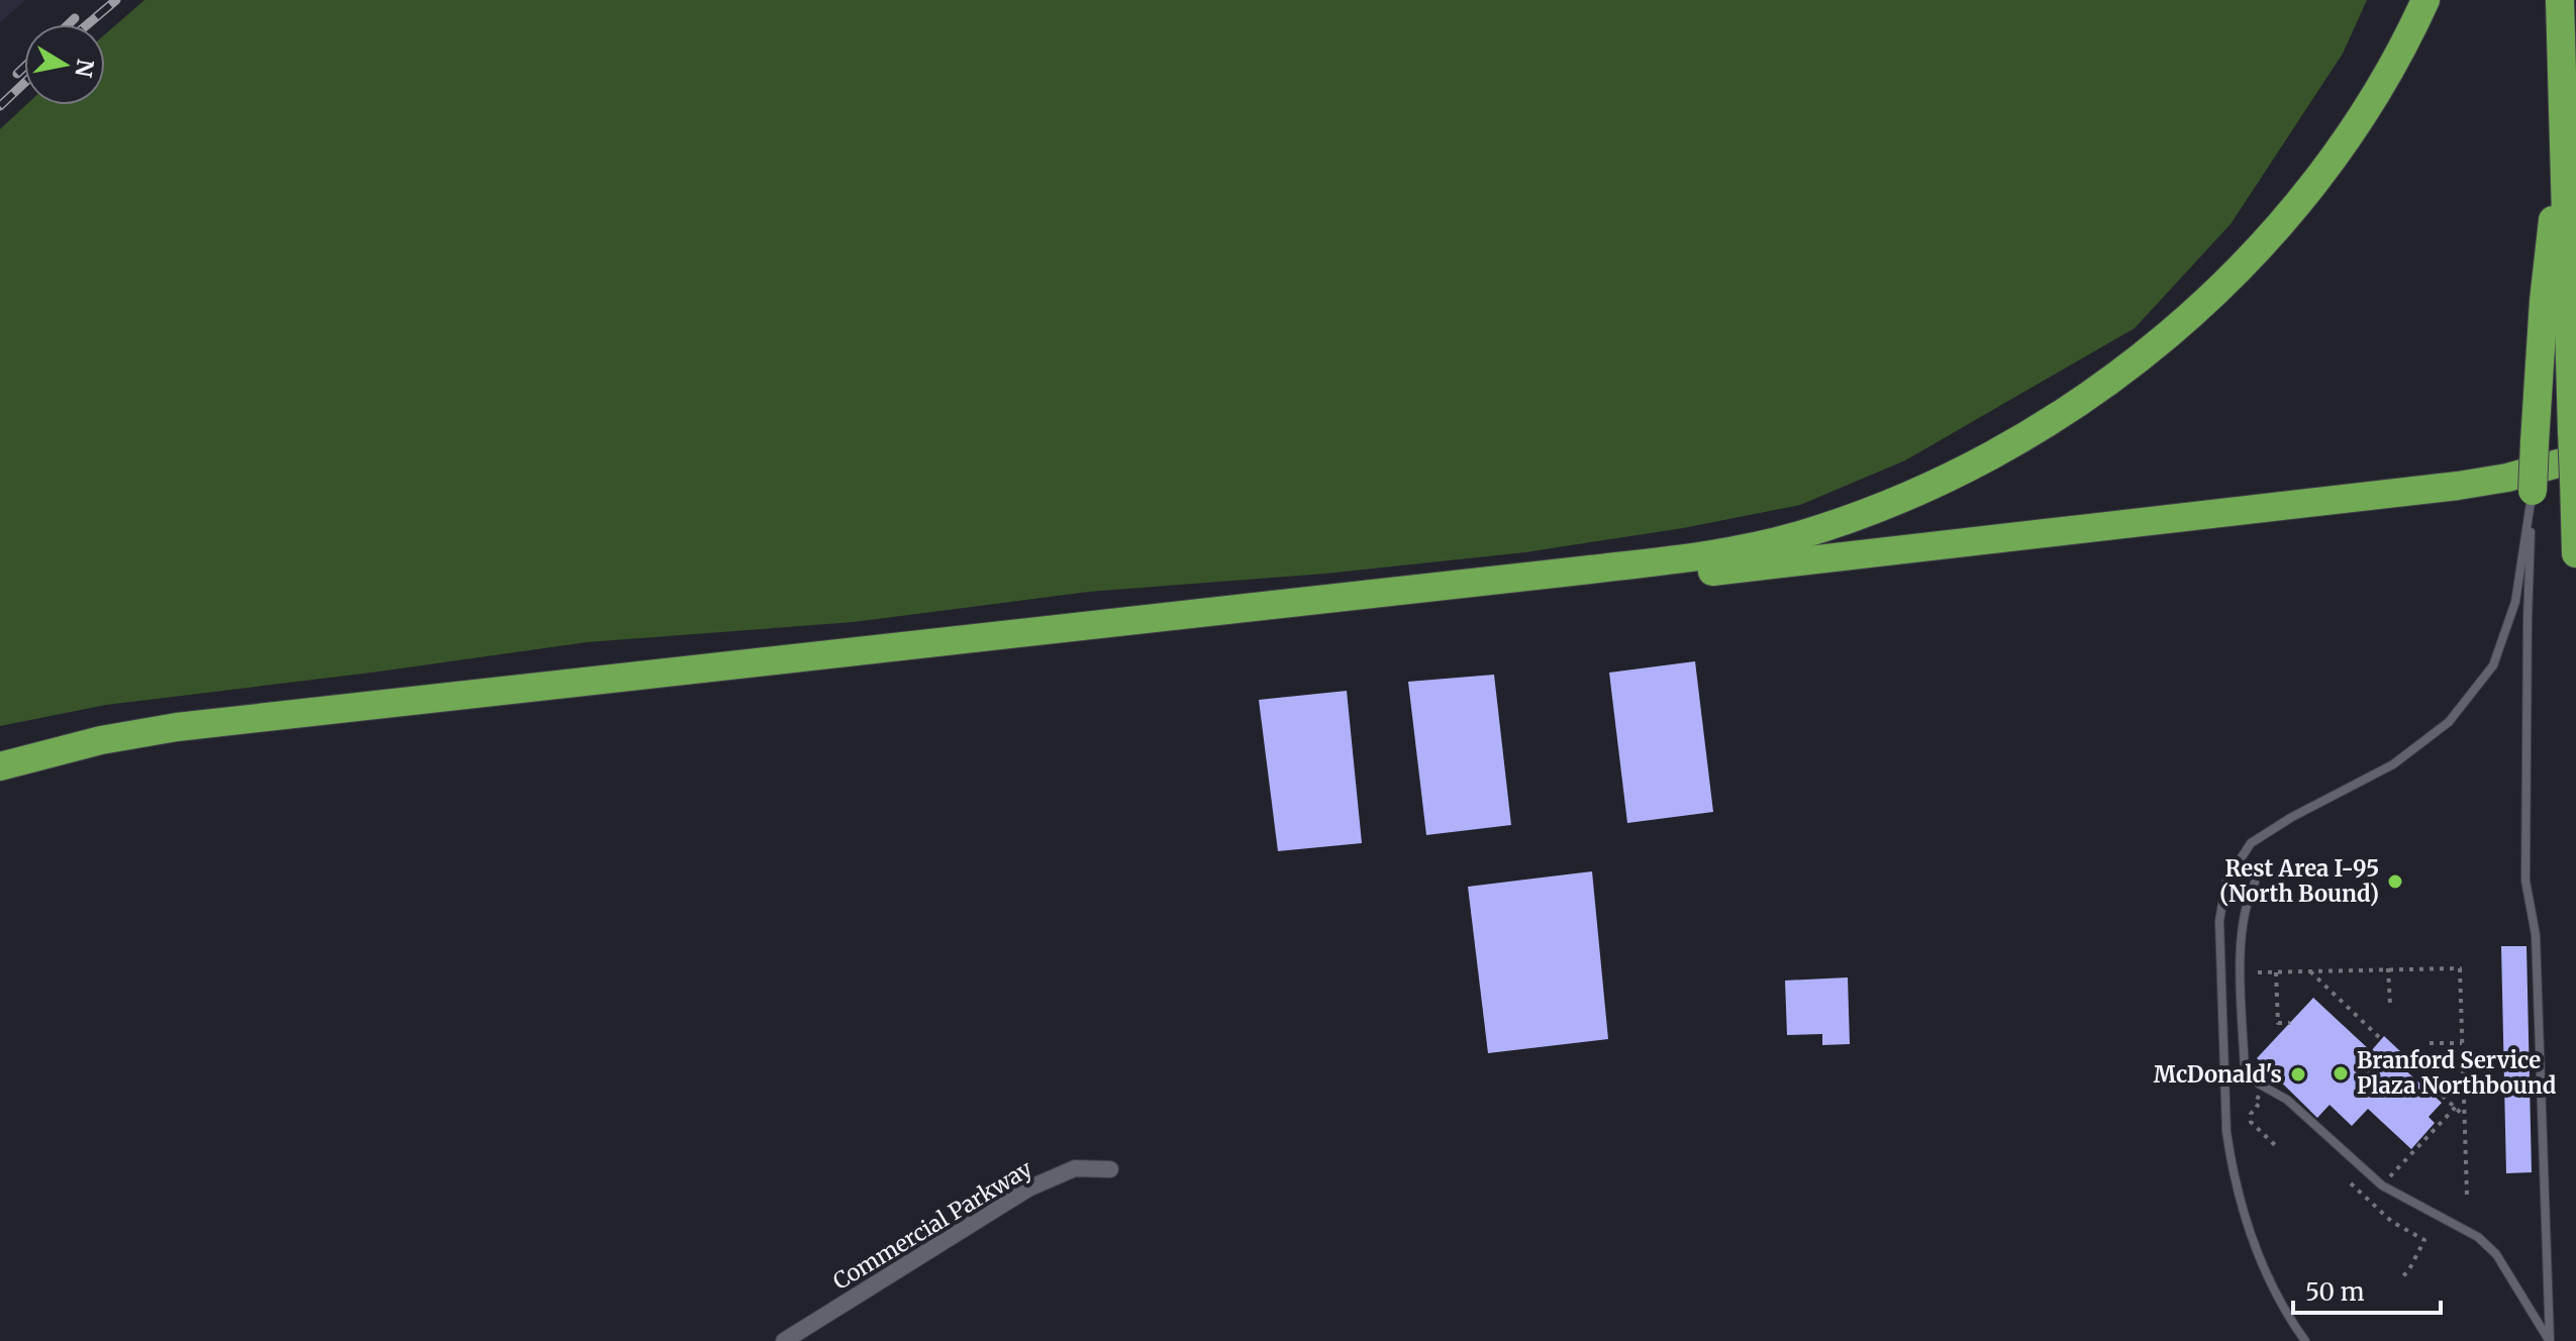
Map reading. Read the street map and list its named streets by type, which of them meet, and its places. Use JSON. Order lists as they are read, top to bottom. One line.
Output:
{"streets":{"street":["Commercial Parkway"]},"places":["Rest Area I-95 (North Bound)","Branford Service Plaza Northbound","McDonald's"],"scale_bar":"50 m","north":"right"}
